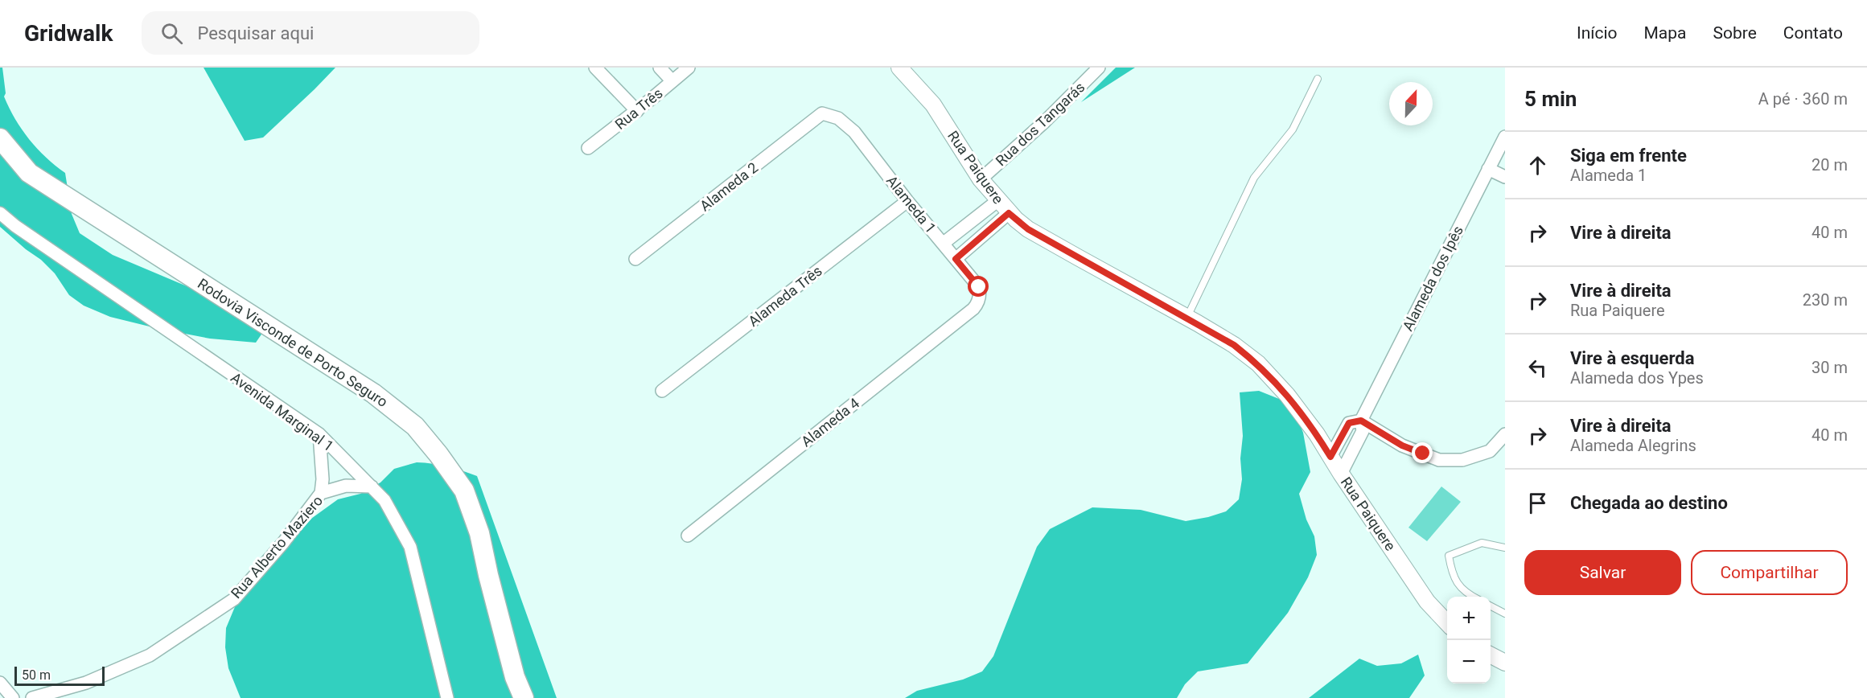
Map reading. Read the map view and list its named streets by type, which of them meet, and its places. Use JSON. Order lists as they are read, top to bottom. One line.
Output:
{"streets":{"main road":["Rodovia Visconde de Porto Seguro"],"street":["Rua Três","Rua dos Tangarás","Rua Paiquere","Alameda 2","Alameda 1","Alameda dos Ipês","Alameda Três","Avenida Marginal 1","Alameda 4","Rua Alberto Maziero"]},"crossings":[["Rua dos Tangarás","Rua Paiquere"],["Alameda 2","Alameda 1"],["Alameda 1","Alameda Três"],["Alameda 1","Alameda 4"],["Avenida Marginal 1","Rua Alberto Maziero"]],"scale_bar":"50 m","north":"top","page":{"header":"Gridwalk","search":"Pesquisar aqui","nav":["Início","Mapa","Sobre","Contato"],"heading":["5 min","A pé · 360 m"],"list":[["Siga em frente","Alameda 1","20 m"],["Vire à direita","40 m"],["Vire à direita","Rua Paiquere","230 m"],["Vire à esquerda","Alameda dos Ypes","30 m"],["Vire à direita","Alameda Alegrins","40 m"],"Chegada ao destino"],"buttons":["Salvar","Compartilhar"],"map_buttons":["+","−"],"scale":"50 m"}}
